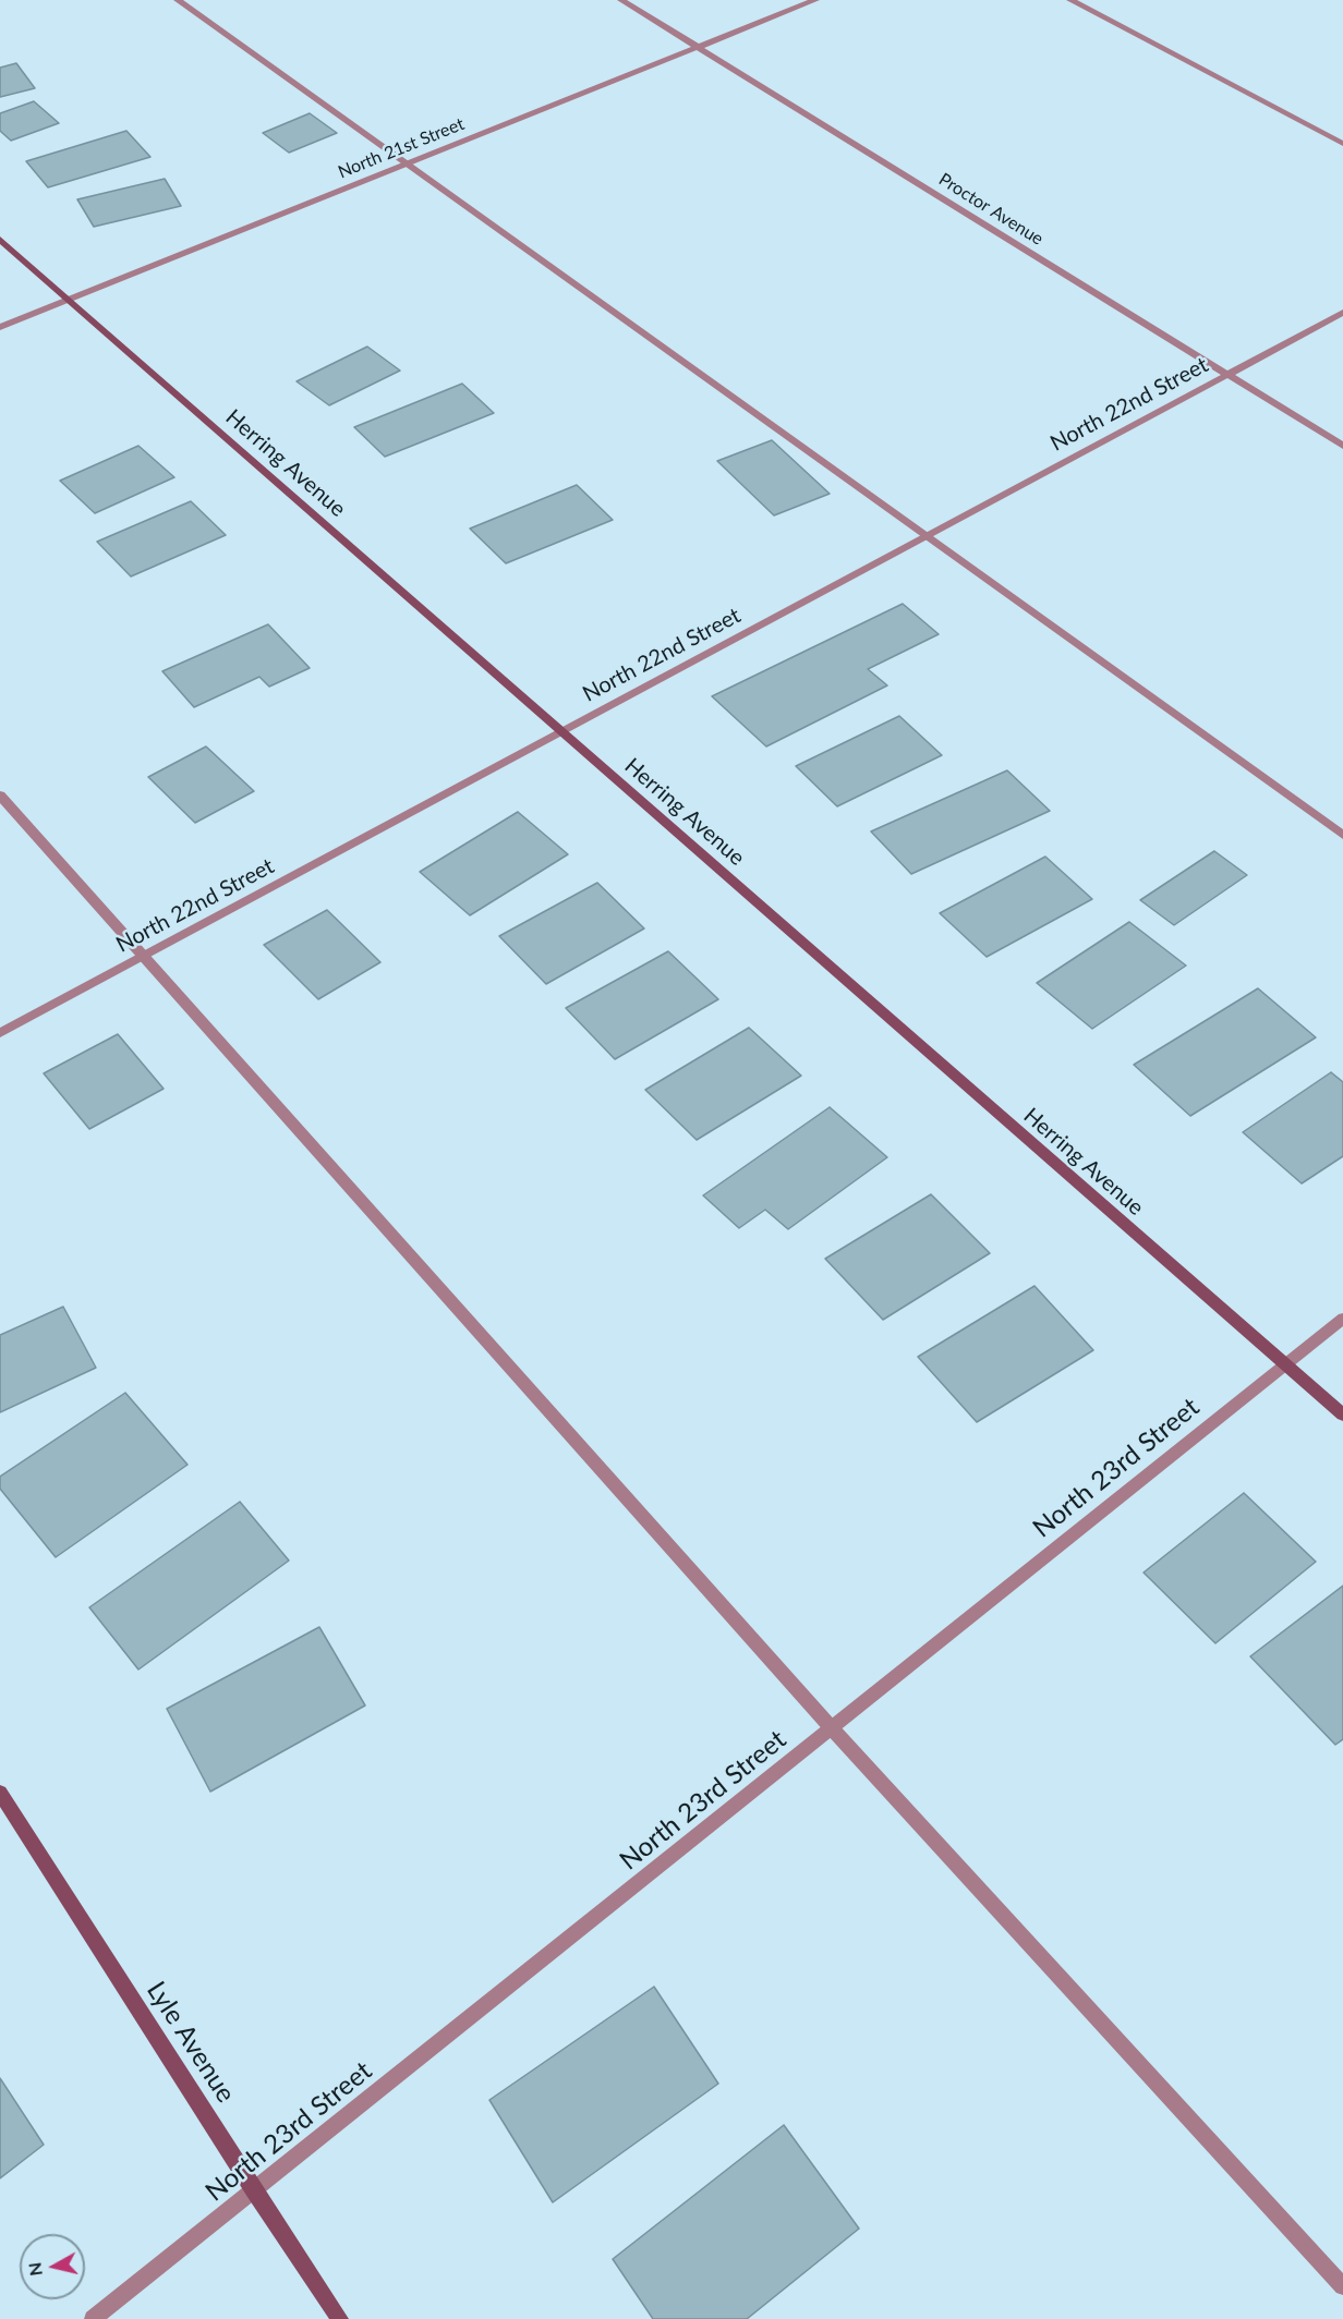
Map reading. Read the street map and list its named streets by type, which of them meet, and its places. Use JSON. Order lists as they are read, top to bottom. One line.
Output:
{"streets":{"main road":["Herring Avenue","Lyle Avenue"],"street":["North 21st Street","Proctor Avenue","North 22nd Street","North 23rd Street"]},"crossings":[["North 21st Street","Proctor Avenue"],["North 21st Street","Herring Avenue"],["Proctor Avenue","North 22nd Street"],["North 22nd Street","Herring Avenue"],["Herring Avenue","North 23rd Street"],["North 23rd Street","Lyle Avenue"]],"north":"left"}
